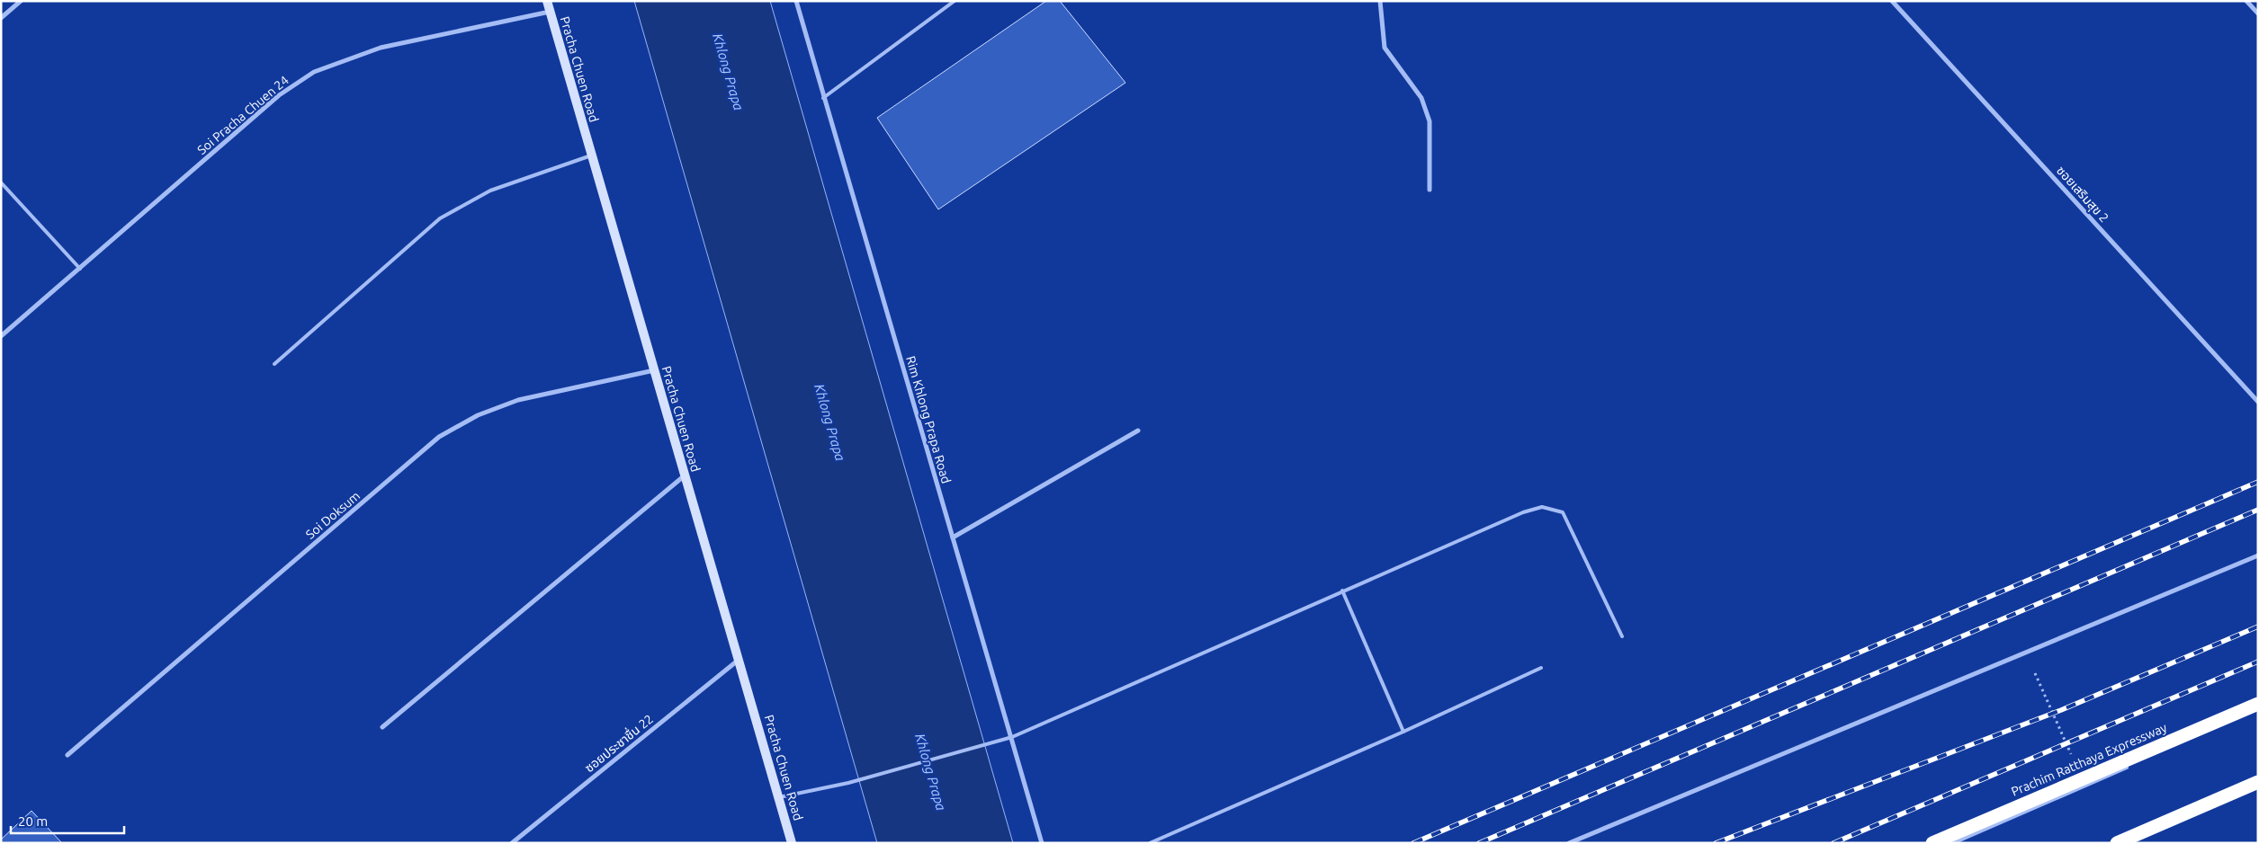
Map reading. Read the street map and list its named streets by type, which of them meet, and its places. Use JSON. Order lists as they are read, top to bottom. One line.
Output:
{"streets":{"highway":["Prachim Ratthaya Expressway"],"main road":["Pracha Chuen Road"],"street":["Soi Pracha Chuen 24","ซอยเสริมสุข 2","Rim Khlong Prapa Road","Soi Doksum","ซอยประชาชื่น 22"]},"crossings":[["Pracha Chuen Road","Soi Pracha Chuen 24"],["Pracha Chuen Road","Soi Doksum"],["Pracha Chuen Road","ซอยประชาชื่น 22"]],"water":["Khlong Prapa"],"scale_bar":"20 m"}
